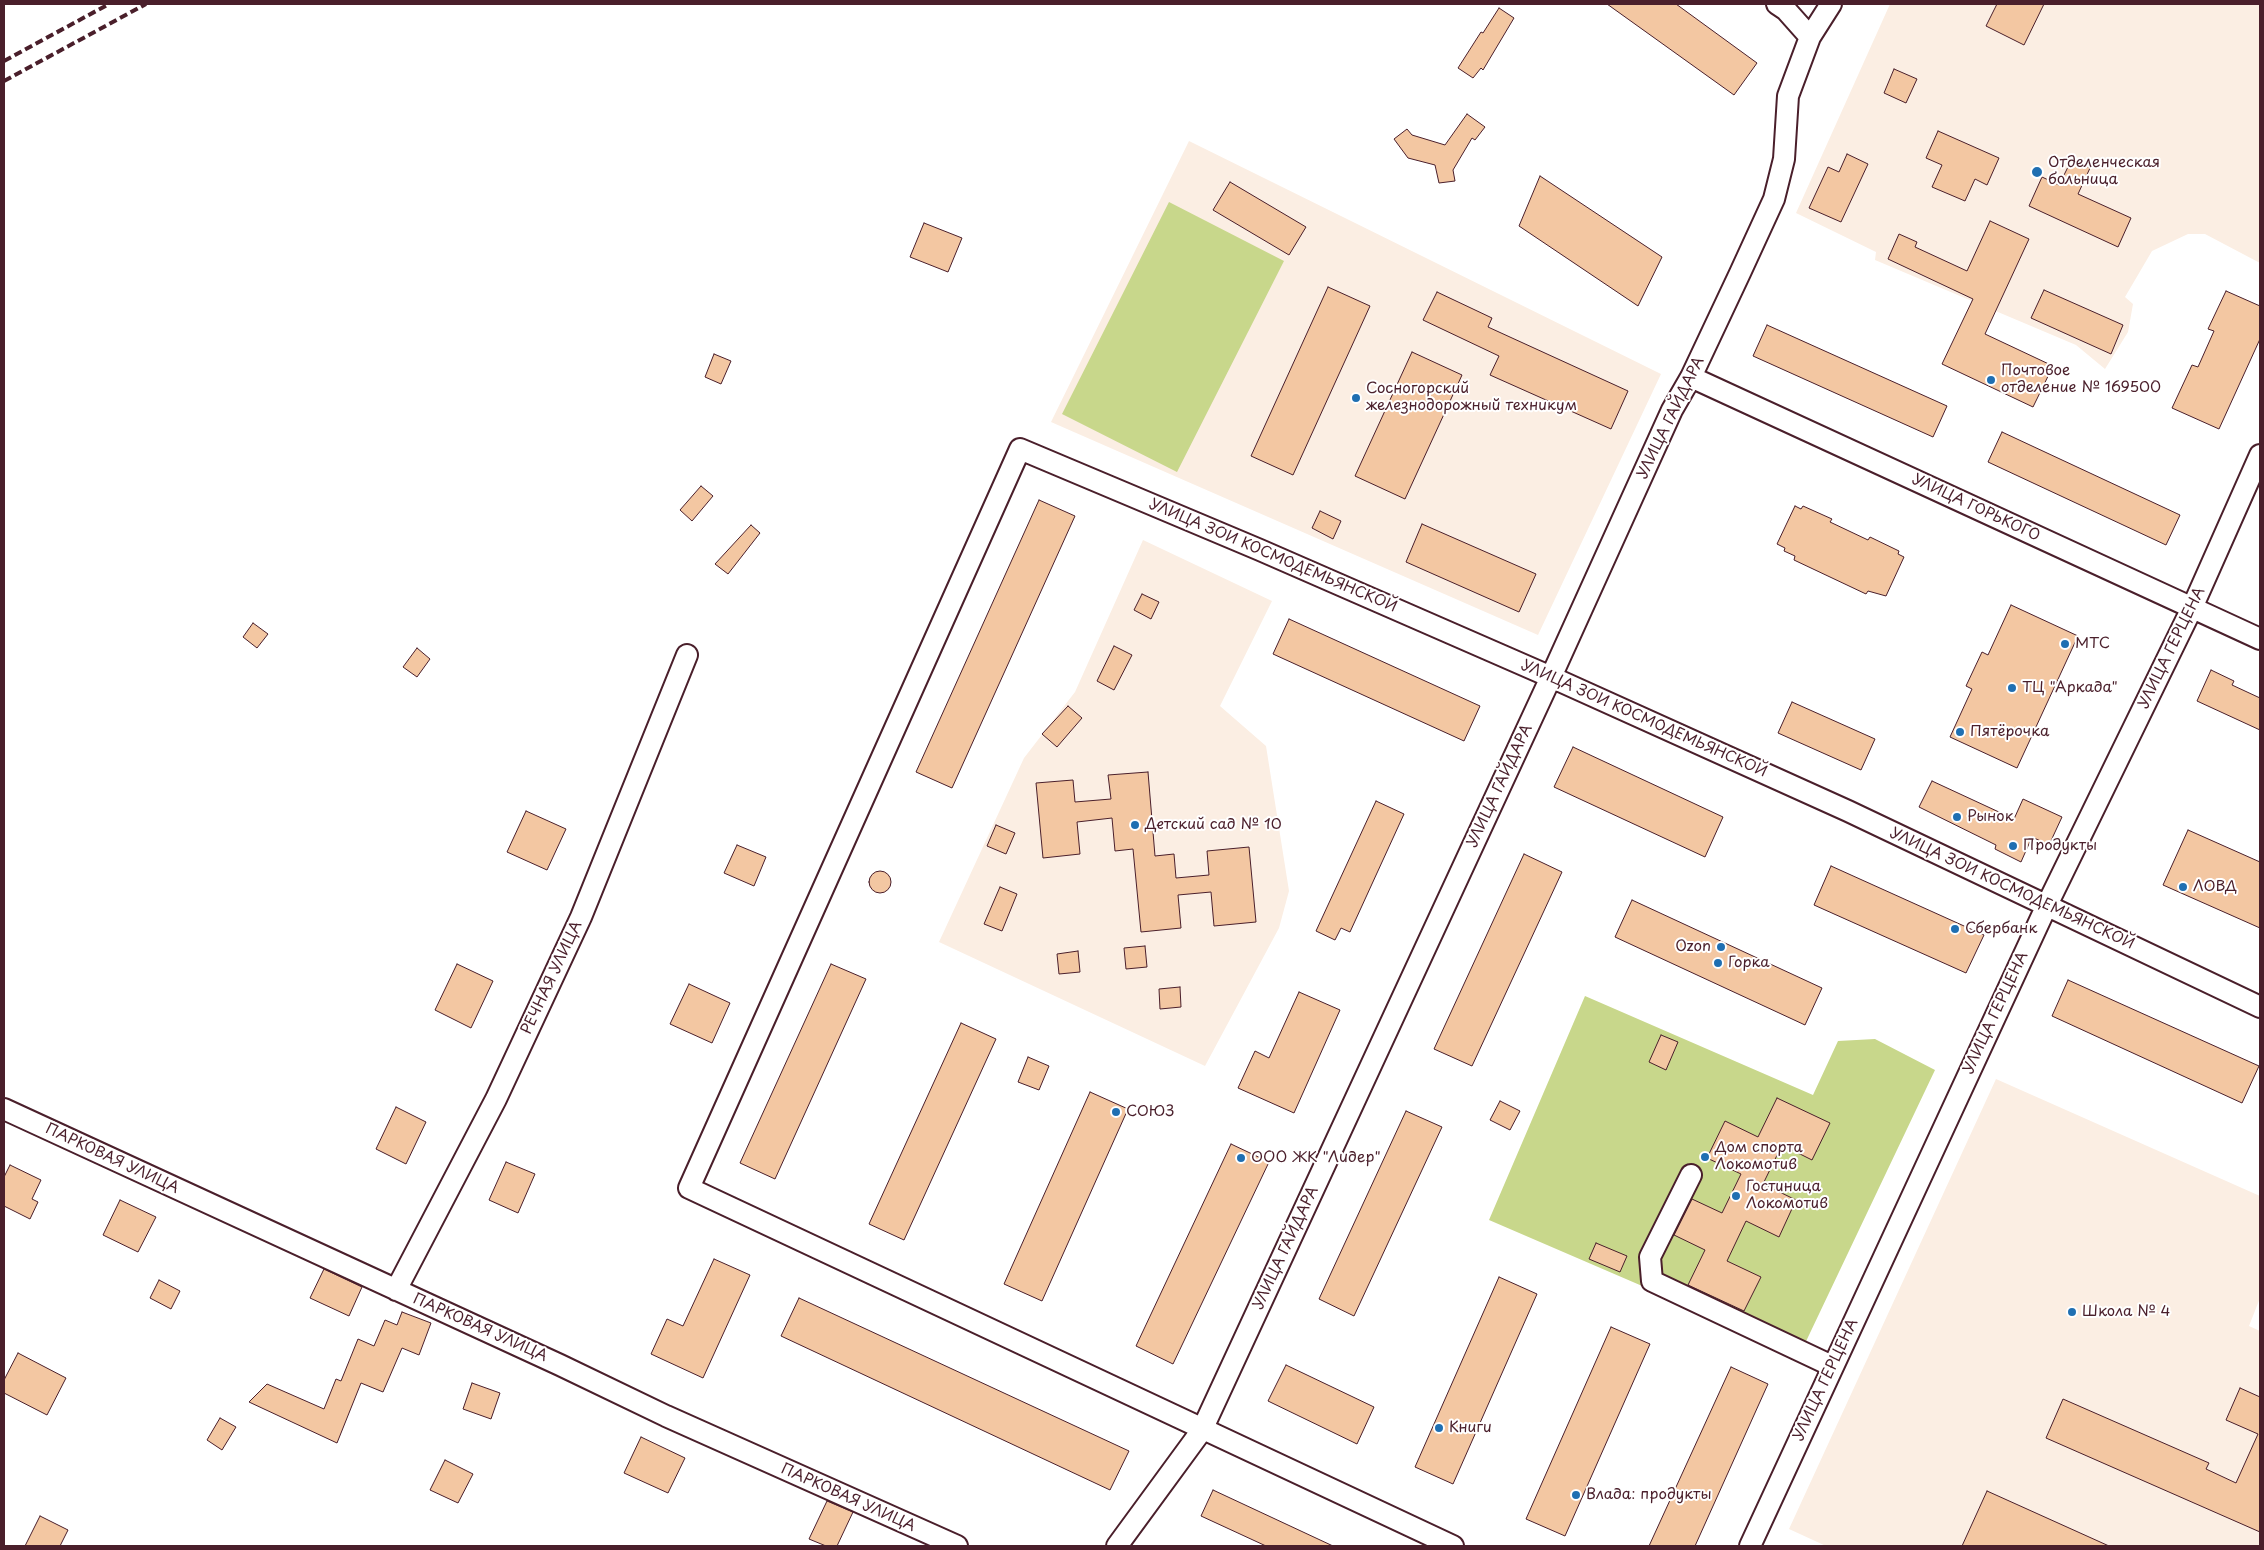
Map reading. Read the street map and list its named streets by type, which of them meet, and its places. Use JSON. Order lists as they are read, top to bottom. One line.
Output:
{"streets":{"street":["УЛИЦА ГАЙДАРА","УЛИЦА ГОРЬКОГО","УЛИЦА ЗОИ КОСМОДЕМЬЯНСКОЙ","УЛИЦА ГЕРЦЕНА","РЕЧНАЯ УЛИЦА","ПАРКОВАЯ УЛИЦА"]},"crossings":[["УЛИЦА ГАЙДАРА","УЛИЦА ГОРЬКОГО"],["УЛИЦА ГАЙДАРА","УЛИЦА ЗОИ КОСМОДЕМЬЯНСКОЙ"],["УЛИЦА ГОРЬКОГО","УЛИЦА ГЕРЦЕНА"],["УЛИЦА ЗОИ КОСМОДЕМЬЯНСКОЙ","УЛИЦА ГЕРЦЕНА"],["РЕЧНАЯ УЛИЦА","ПАРКОВАЯ УЛИЦА"]],"places":["Отделенческая больница","Почтовое отделение № 169500","Сосногорский железнодорожный техникум","МТС","ТЦ \"Аркада\"","Пятёрочка","Рынок","Детский сад № 10","Продукты","ЛОВД","Сбербанк","Ozon","Горка","СОЮЗ","Дом спорта Локомотив","ООО ЖК \"Лидер\"","Гостиница Локомотив","Школа № 4","Книги","Влада: продукты"]}
